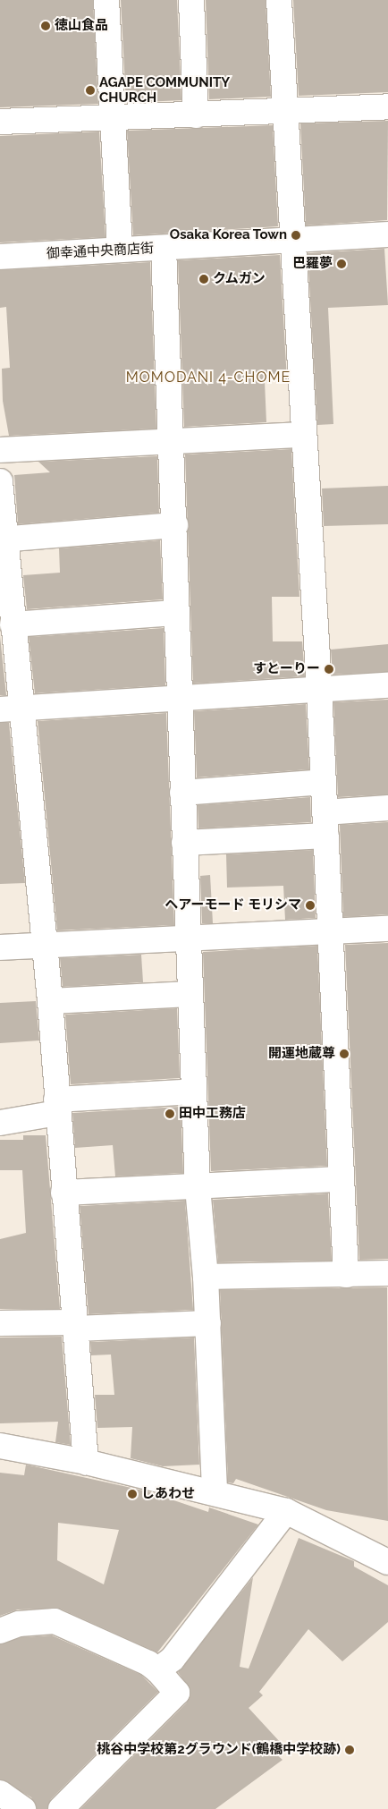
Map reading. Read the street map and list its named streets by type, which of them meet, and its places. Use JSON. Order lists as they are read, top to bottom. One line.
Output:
{"streets":{"street":["御幸通中央商店街"]},"districts":["MOMODANI 4-CHOME"],"places":["徳山食品","AGAPE COMMUNITY CHURCH","Osaka Korea Town","巴羅夢","クムガン","すとーりー","ヘアーモード モリシマ","開運地蔵尊","田中工務店","しあわせ","桃谷中学校第2グラウンド(鶴橋中学校跡)"]}
